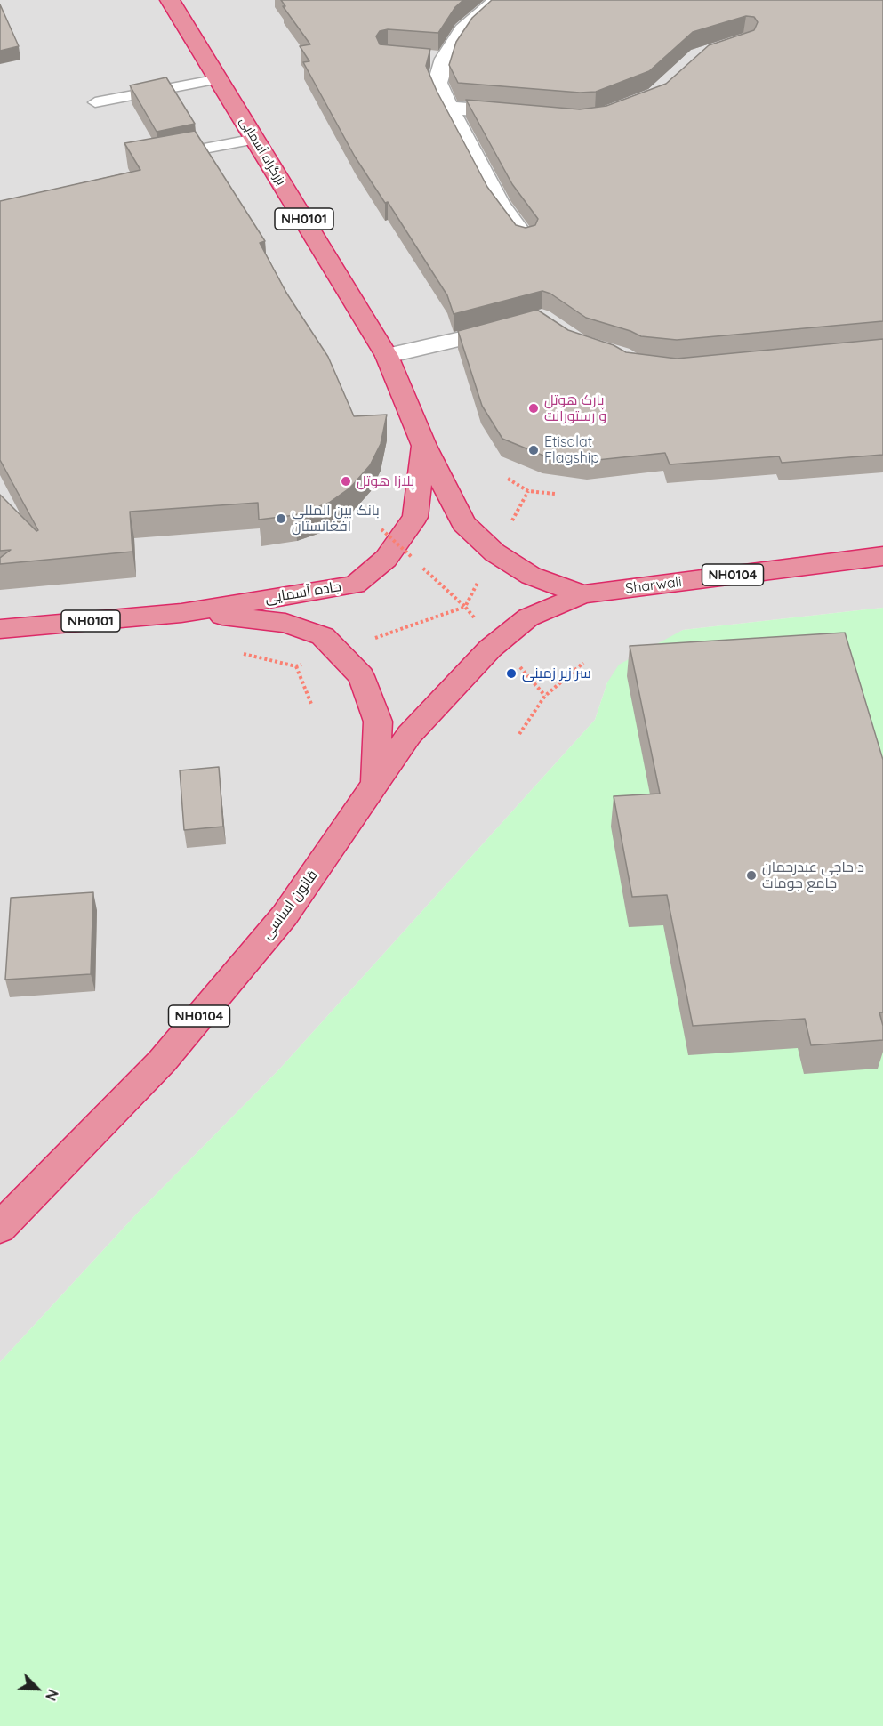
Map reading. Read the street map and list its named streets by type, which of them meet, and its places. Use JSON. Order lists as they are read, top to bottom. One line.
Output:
{"streets":{"highway":["بزرگراه آسمایی","NH0101","NH0104","Sharwali","جاده آسمایی","قانون اساسی"]},"crossings":[["بزرگراه آسمایی","NH0101"],["بزرگراه آسمایی","جاده آسمایی"],["NH0101","Sharwali"],["NH0101","جاده آسمایی"],["NH0101","قانون اساسی"],["Sharwali","قانون اساسی"]],"places":["پارک هوتل و رستورانت","Etisalat Flagship","پلازا هوتل","بانک بین المللی افغانستان","سر زیر زمینی","د حاجي عبدرحمان جامع جومات"],"north":"bottom right"}
